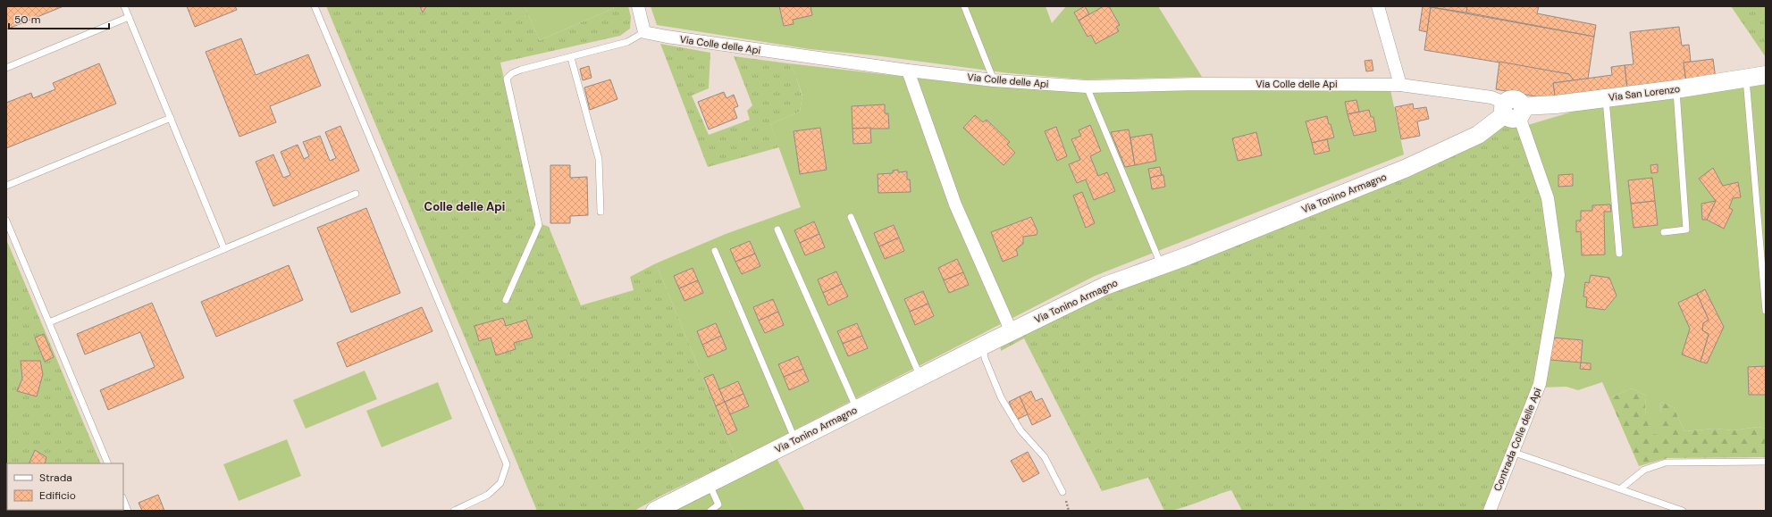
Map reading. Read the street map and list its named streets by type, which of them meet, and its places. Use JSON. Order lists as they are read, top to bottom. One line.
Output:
{"streets":{"street":["Via Colle delle Api","Via San Lorenzo","Via Tonino Armagno","Contrada Colle delle Api"]},"crossings":[["Via Colle delle Api","Via San Lorenzo"],["Via Colle delle Api","Via Tonino Armagno"],["Via Colle delle Api","Contrada Colle delle Api"],["Via San Lorenzo","Via Tonino Armagno"],["Via San Lorenzo","Contrada Colle delle Api"],["Via Tonino Armagno","Contrada Colle delle Api"]],"districts":["Colle delle Api"],"legend":["Strada","Edificio"],"scale_bar":"50 m"}
